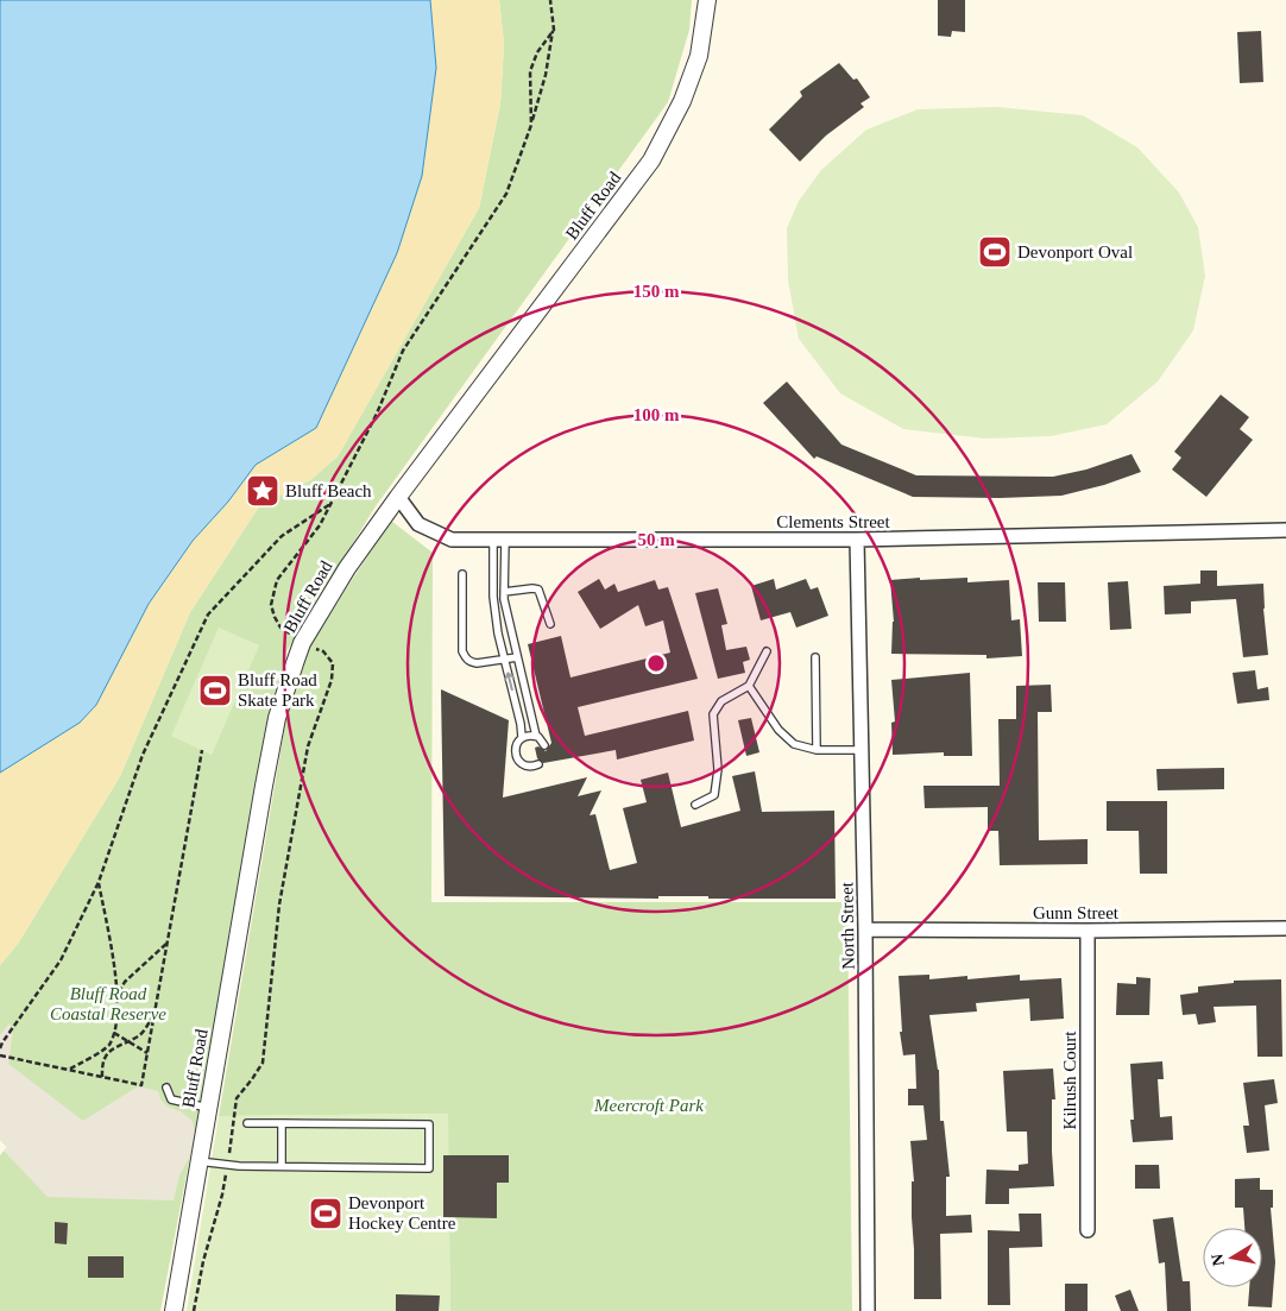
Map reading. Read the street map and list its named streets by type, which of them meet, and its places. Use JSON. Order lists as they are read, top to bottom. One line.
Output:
{"streets":{"street":["Bluff Road","Clements Street","Gunn Street","North Street","Kilrush Court"]},"crossings":[["Bluff Road","Clements Street"],["Clements Street","North Street"],["Gunn Street","North Street"],["Gunn Street","Kilrush Court"]],"parks":["Bluff Road Coastal Reserve","Meercroft Park"],"places":{"sports":["Devonport Oval","Bluff Road Skate Park","Devonport Hockey Centre"],"place":["Bluff Beach"]},"north":"left","rings":["150 m","100 m","50 m"]}
